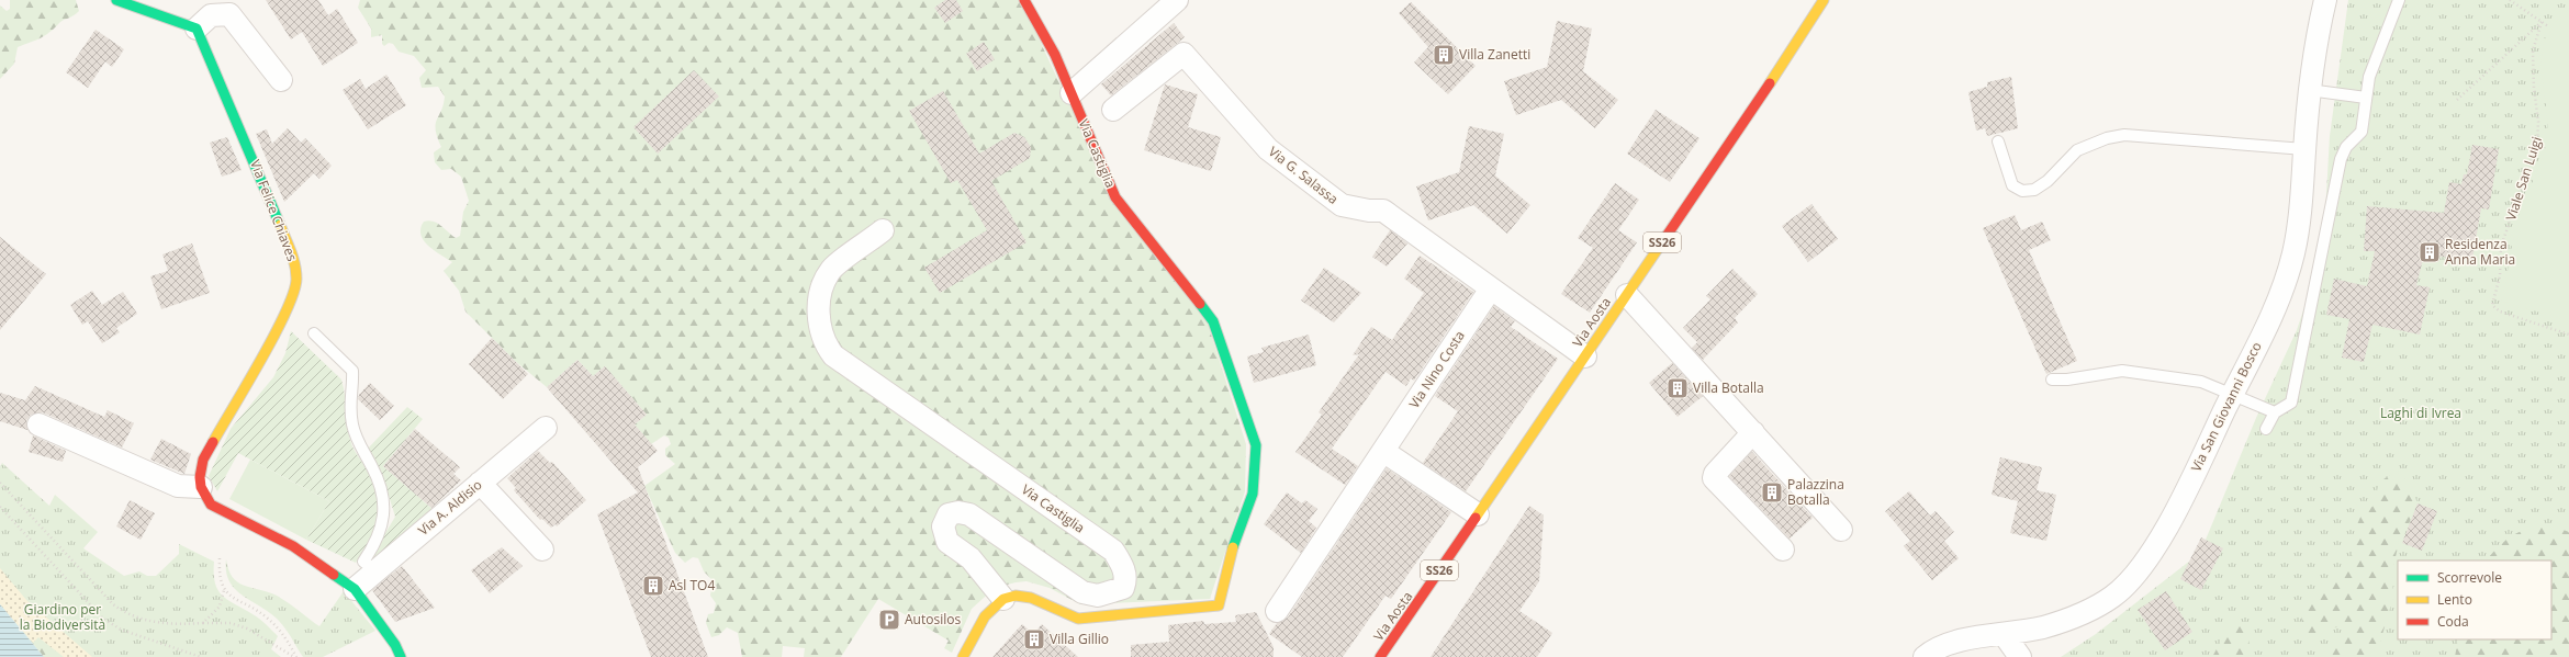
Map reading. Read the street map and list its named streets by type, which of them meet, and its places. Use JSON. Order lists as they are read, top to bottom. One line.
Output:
{"streets":{"street":["Via Castiglia","Via G. Salassa","Via Felice Chiaves","SS26","Via Aosta","Via Nino Costa","Via San Giovanni Bosco","Via A. Aldisio"],"path":["Viale San Luigi"]},"crossings":[["Via G. Salassa","Via Aosta"],["Via G. Salassa","Via Nino Costa"]],"parks":["Laghi di Ivrea","Giardino per la Biodiversità"],"places":{"building":["Villa Zanetti","Residenza Anna Maria","Villa Botalla","Palazzina Botalla","Asl TO4","Villa Gillio"],"parking":["Autosilos"]},"legend":["Scorrevole","Lento","Coda"]}
